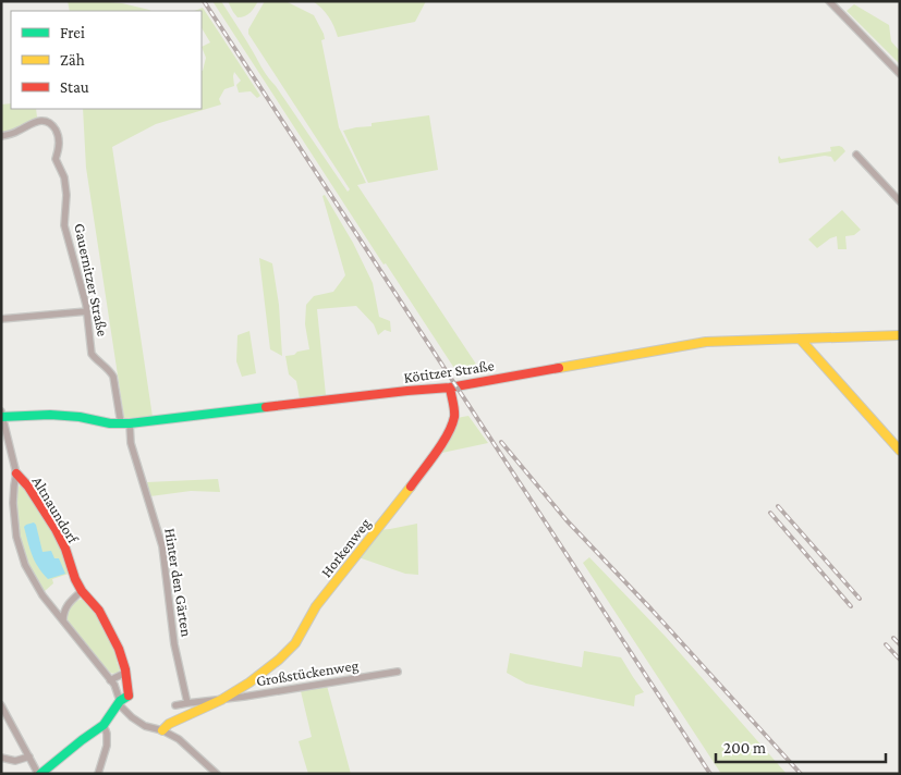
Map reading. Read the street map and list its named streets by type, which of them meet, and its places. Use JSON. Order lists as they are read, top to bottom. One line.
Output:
{"streets":{"street":["Gauernitzer Straße","Kötitzer Straße","Altnaundorf","Horkenweg","Hinter den Gärten","Großstückenweg"]},"crossings":[["Gauernitzer Straße","Kötitzer Straße"],["Gauernitzer Straße","Hinter den Gärten"],["Kötitzer Straße","Altnaundorf"],["Kötitzer Straße","Horkenweg"],["Kötitzer Straße","Hinter den Gärten"],["Horkenweg","Großstückenweg"],["Hinter den Gärten","Großstückenweg"]],"legend":["Frei","Zäh","Stau"],"scale_bar":"200 m"}
